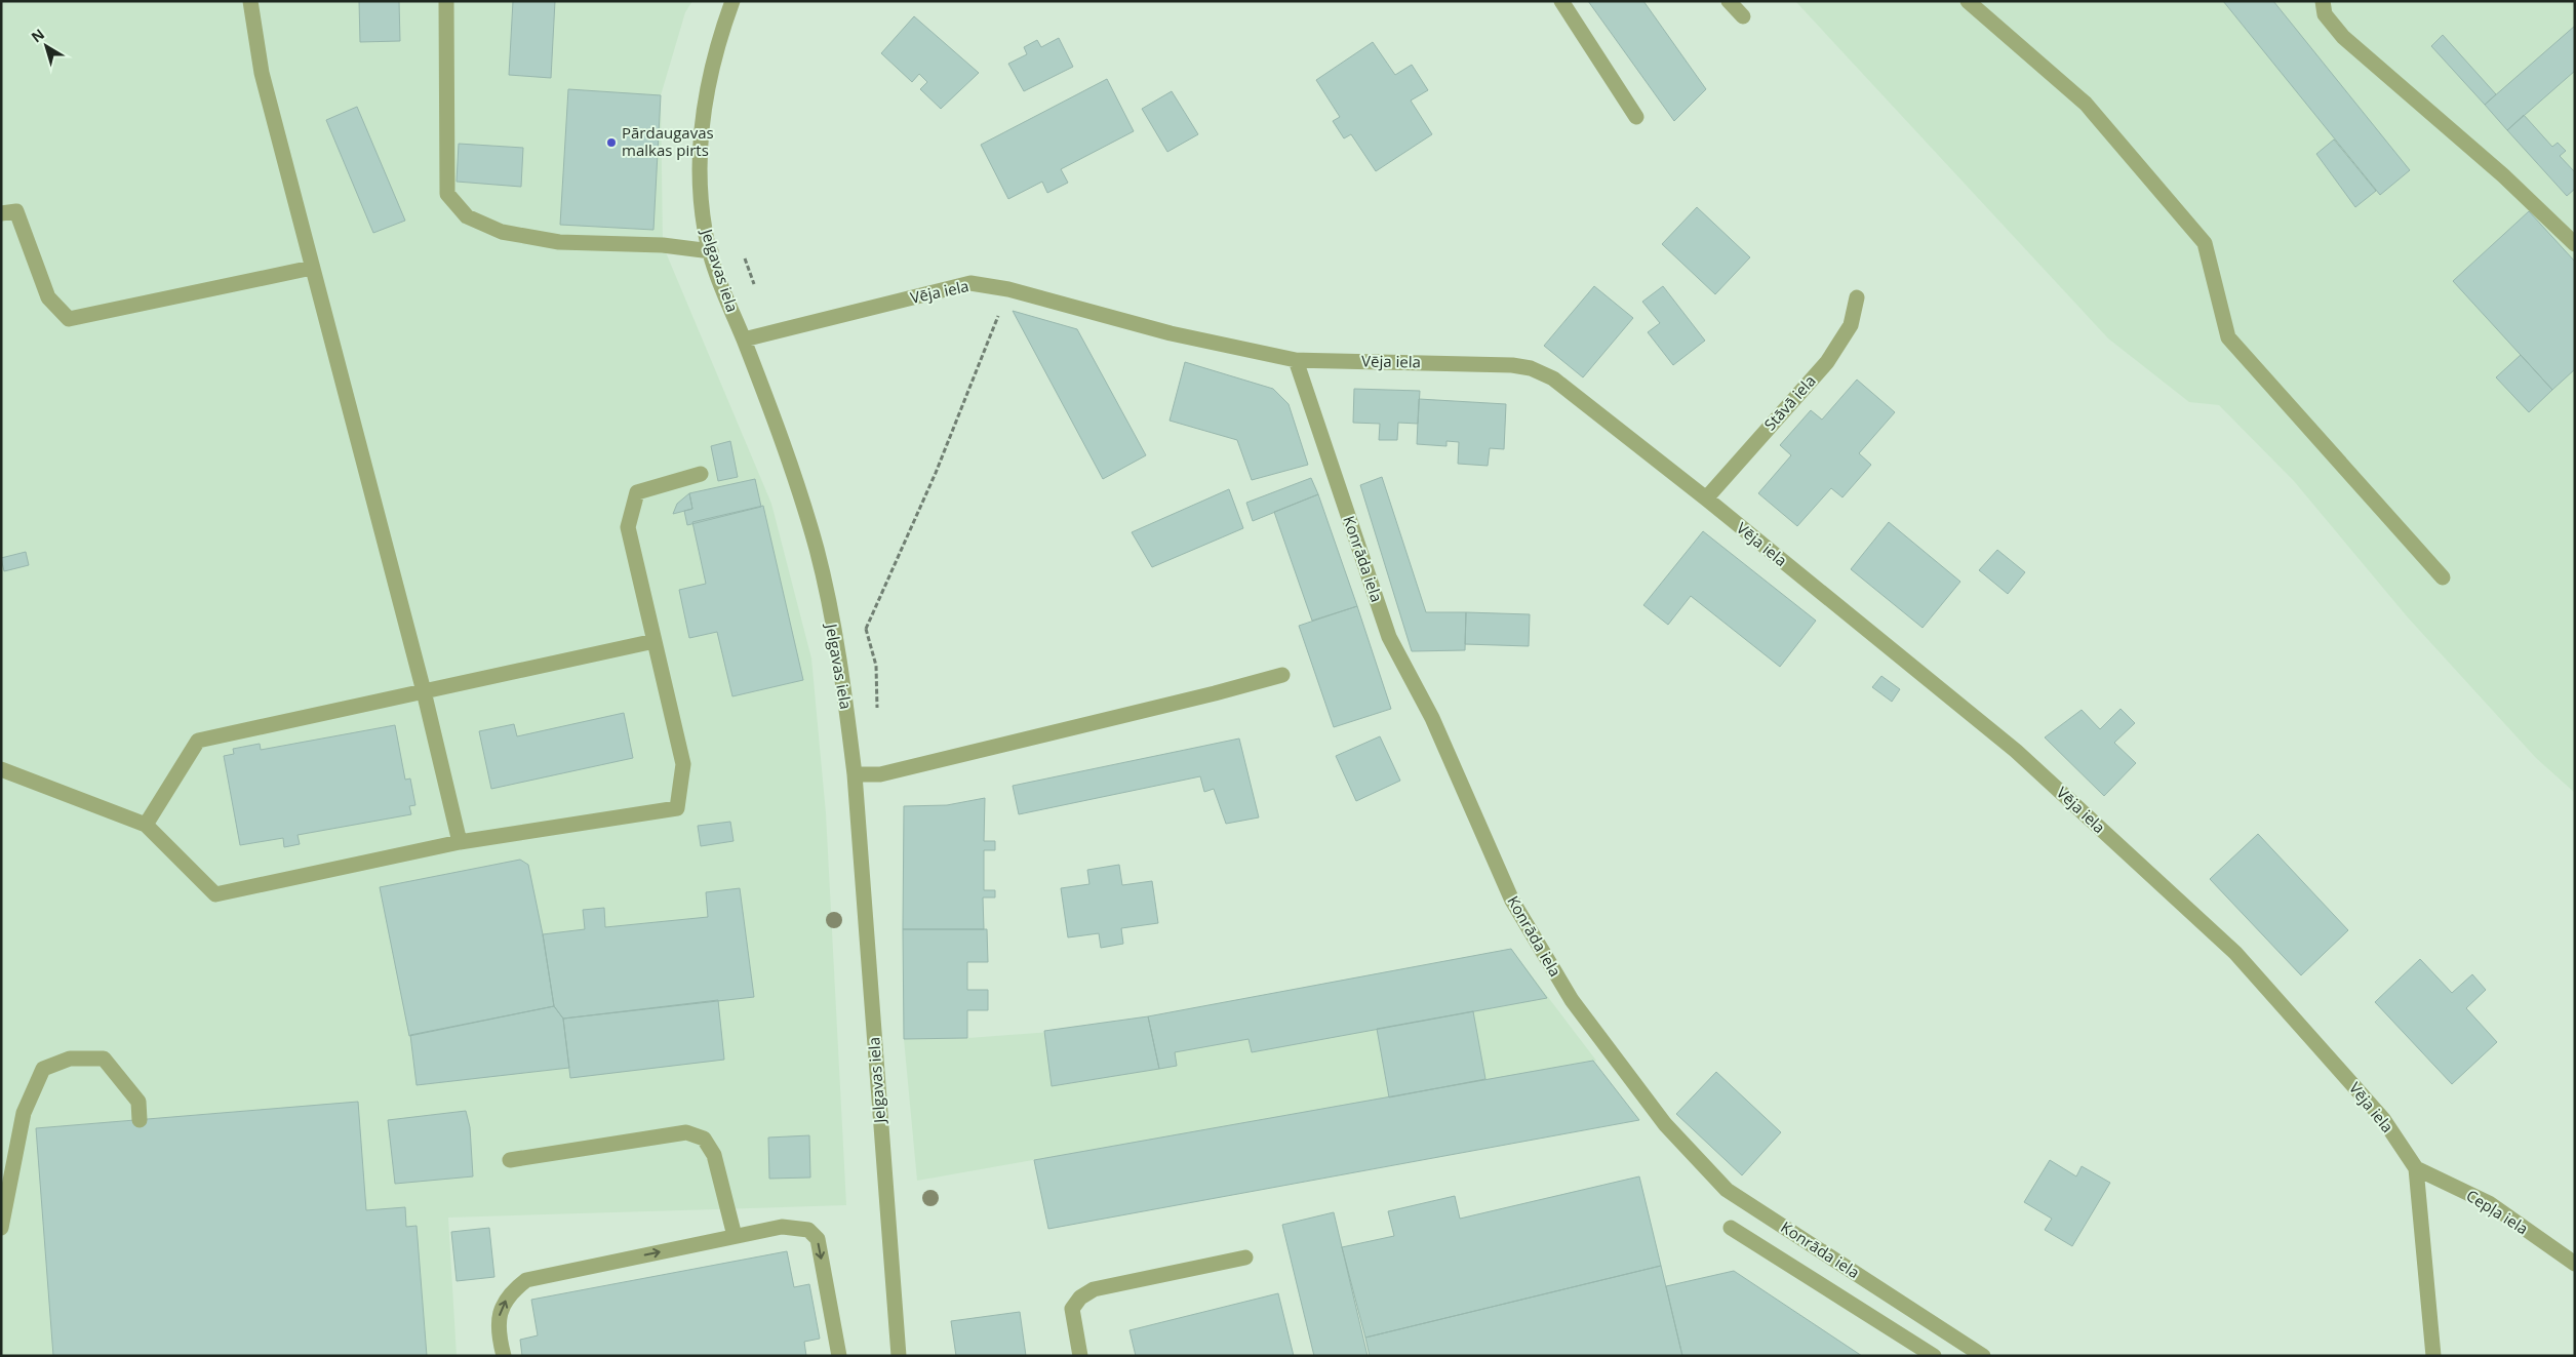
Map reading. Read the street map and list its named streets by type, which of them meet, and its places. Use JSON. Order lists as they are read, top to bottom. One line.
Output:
{"streets":{"street":["Jelgavas iela","Vēja iela","Stāvā iela","Konrāda iela","Cepļa iela"]},"crossings":[["Jelgavas iela","Vēja iela"],["Vēja iela","Stāvā iela"],["Vēja iela","Konrāda iela"],["Vēja iela","Cepļa iela"]],"places":["Pārdaugavas malkas pirts"],"north":"top left"}
